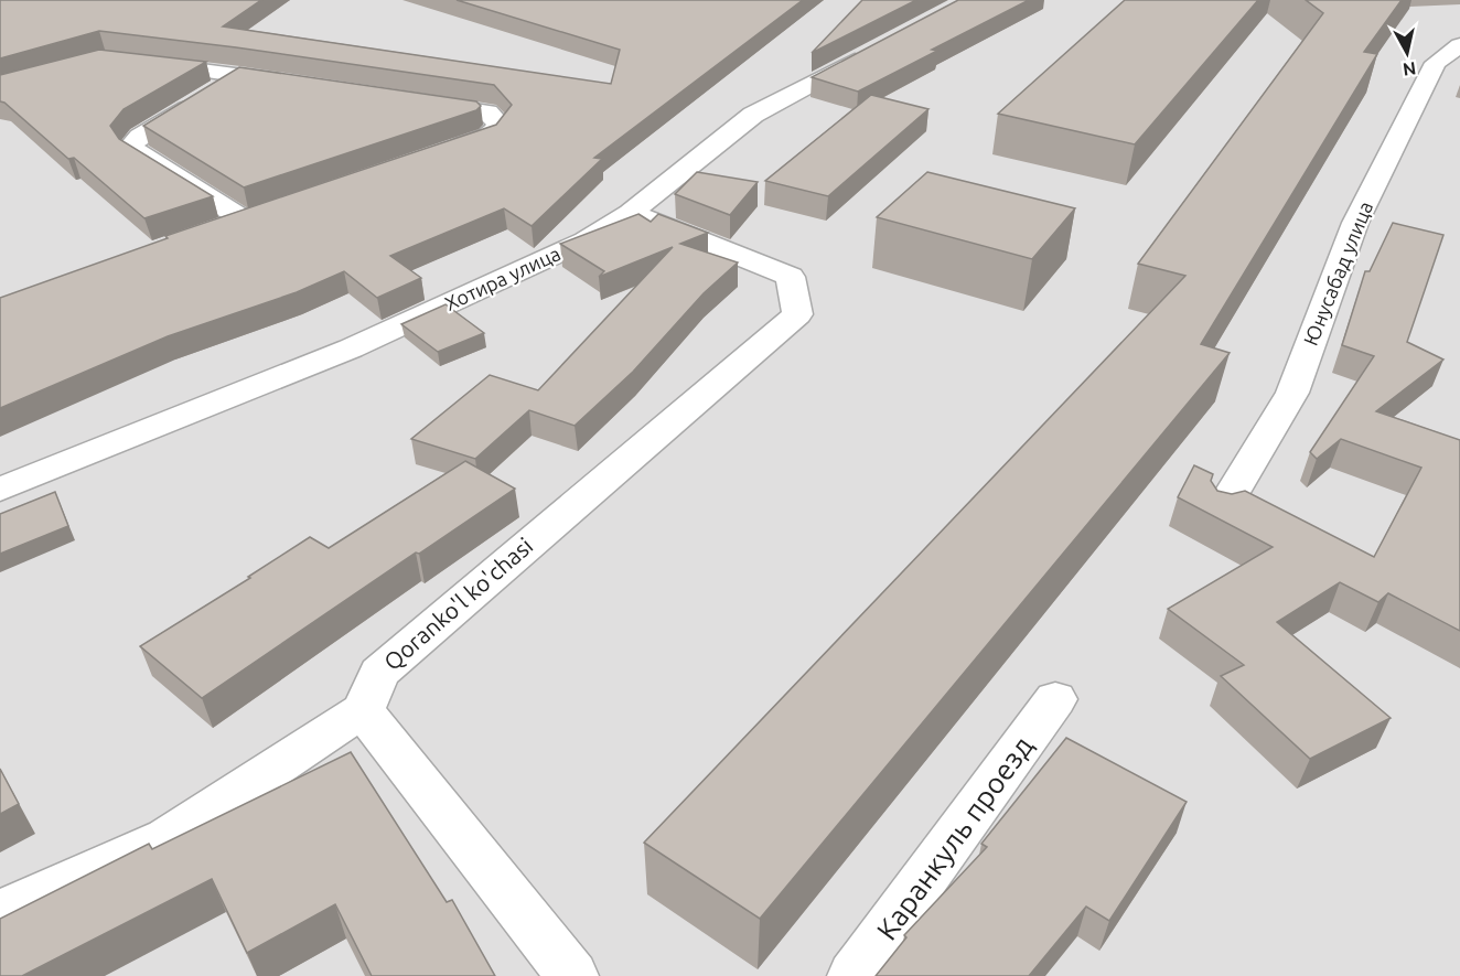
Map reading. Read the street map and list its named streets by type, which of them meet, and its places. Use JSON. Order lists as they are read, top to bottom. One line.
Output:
{"streets":{"street":["Юнусабад улица","Хотира улица","Qoranko'l ko'chasi","Каранкуль проезд"]},"crossings":[["Хотира улица","Qoranko'l ko'chasi"]],"north":"bottom"}
